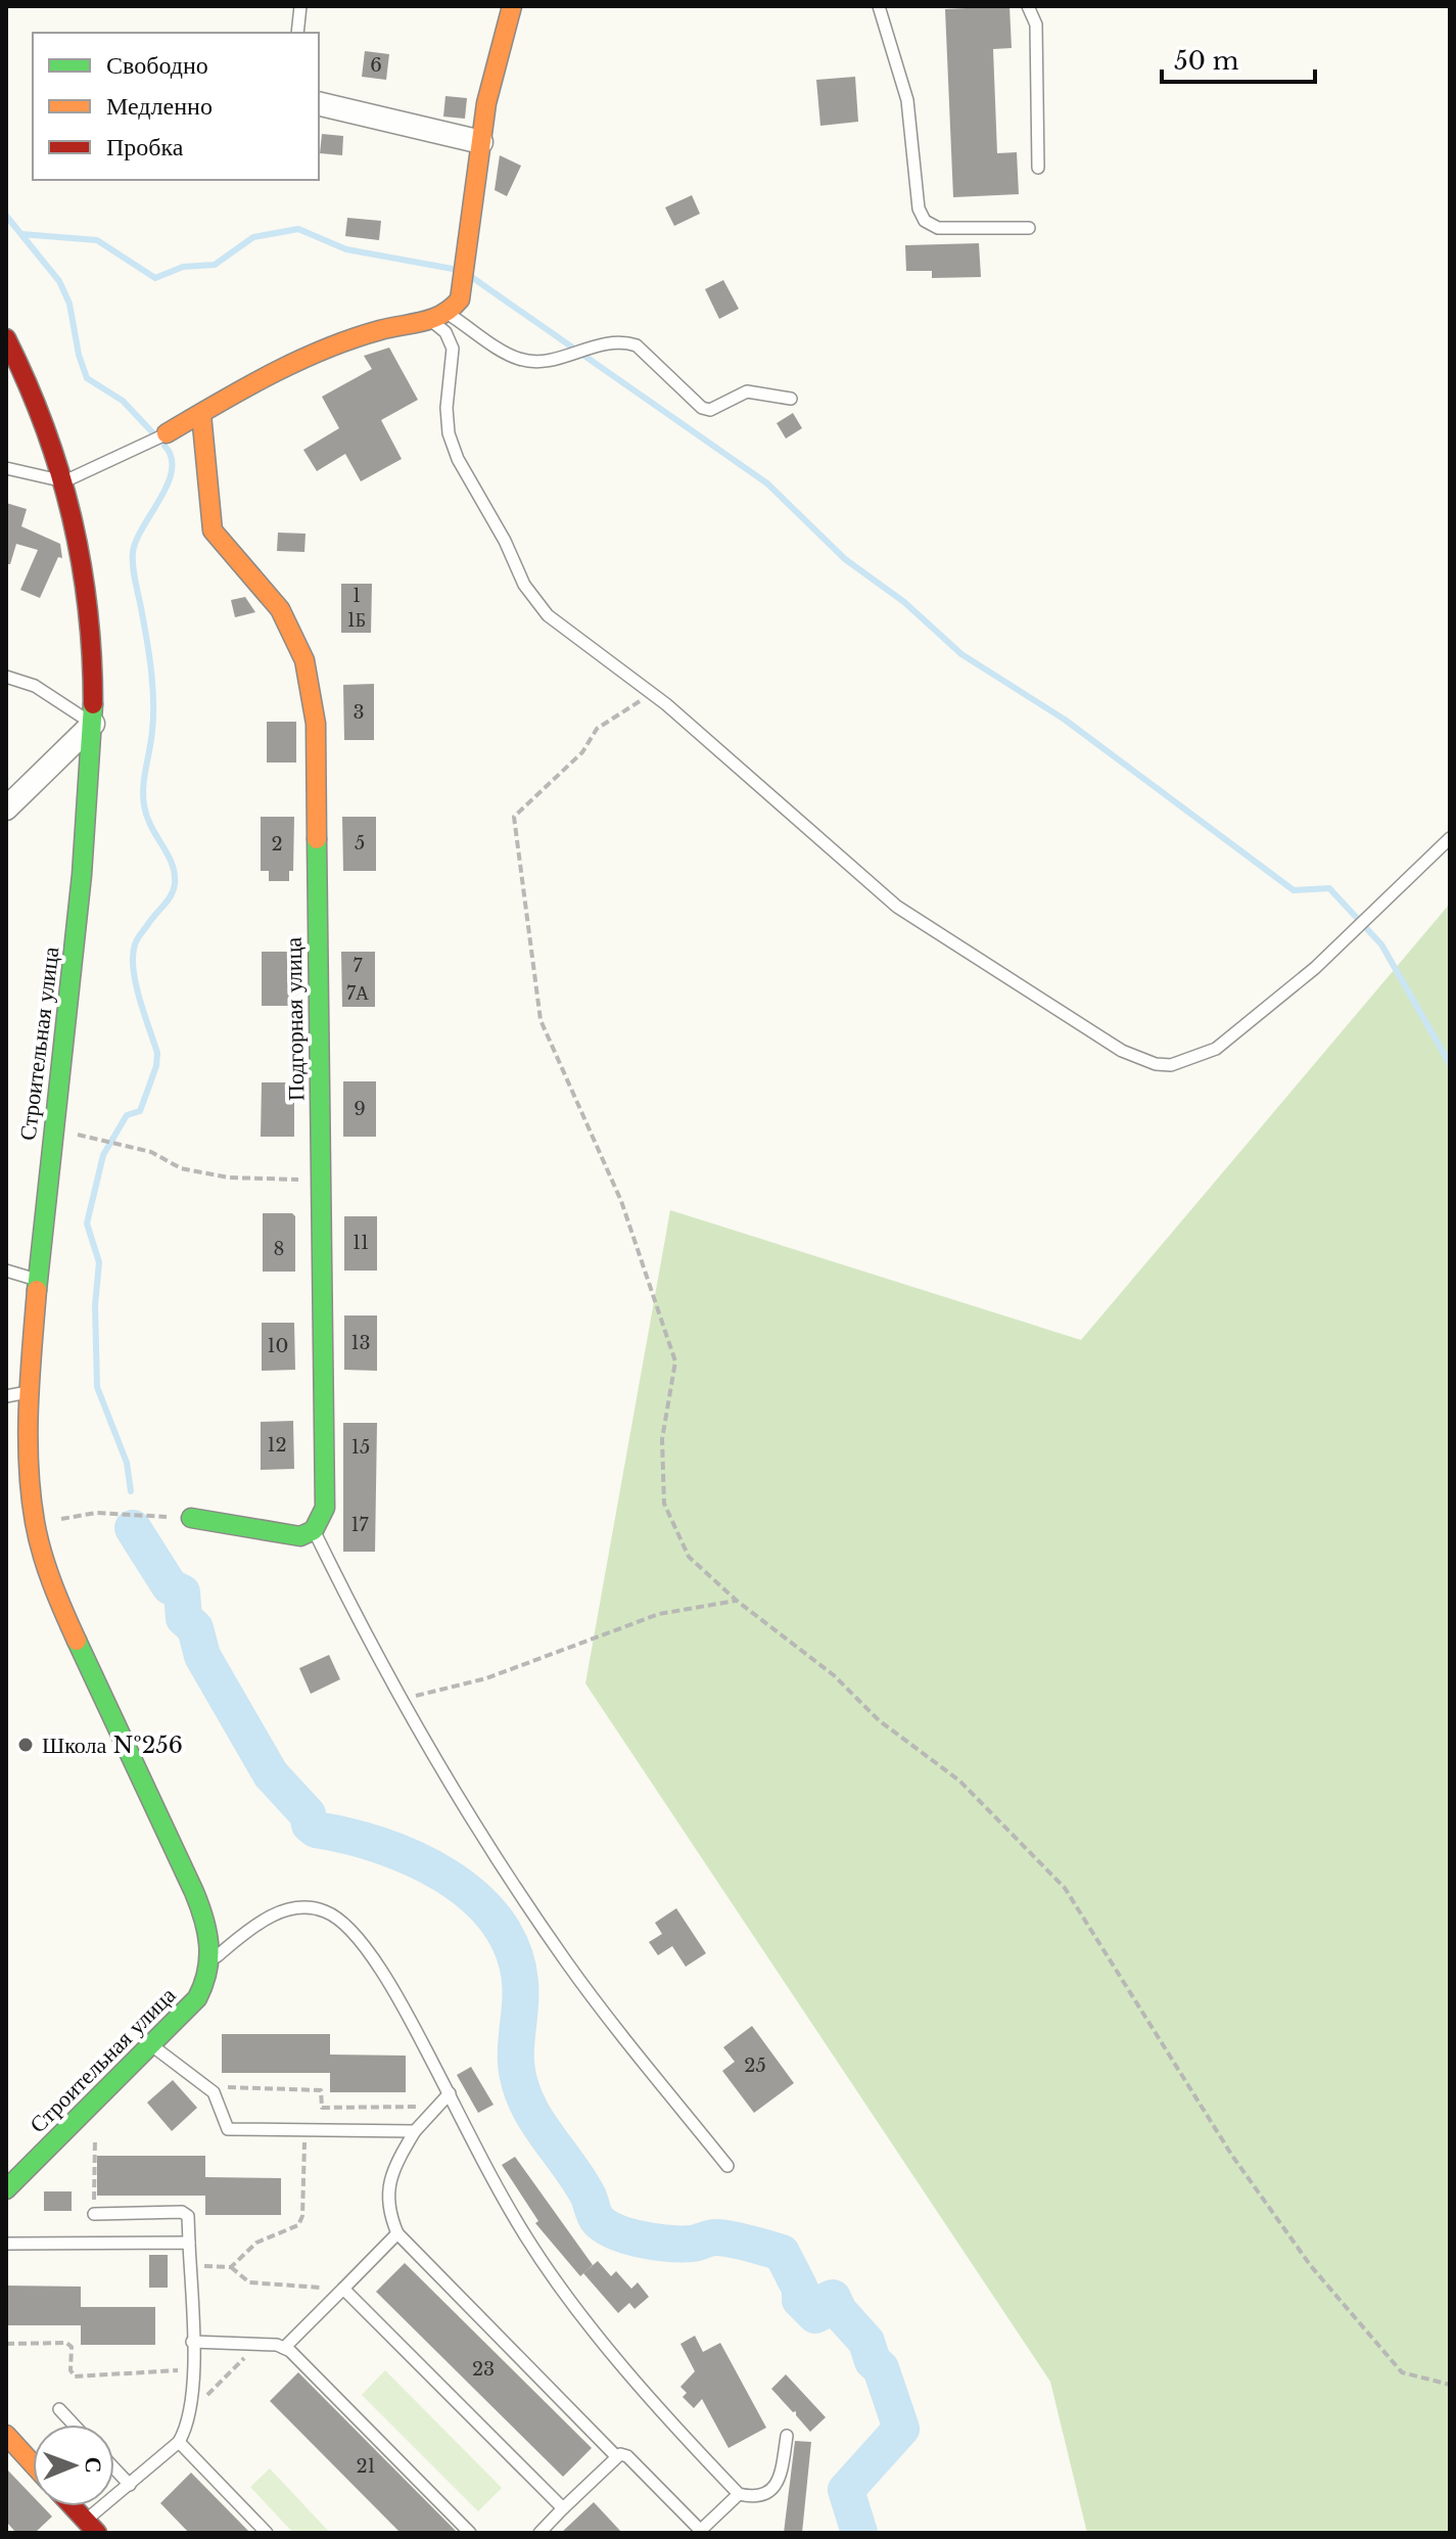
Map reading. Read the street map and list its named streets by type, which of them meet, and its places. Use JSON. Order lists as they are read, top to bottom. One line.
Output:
{"streets":{"street":["Подгорная улица","Строительная улица"]},"places":["Школа №256"],"house_numbers":["6","1","1Б","3","5","2","7","7А","9","11","8","13","10","12","15","17","25","23","21"],"legend":["Свободно","Медленно","Пробка"],"scale_bar":"50 m","north":"right"}
